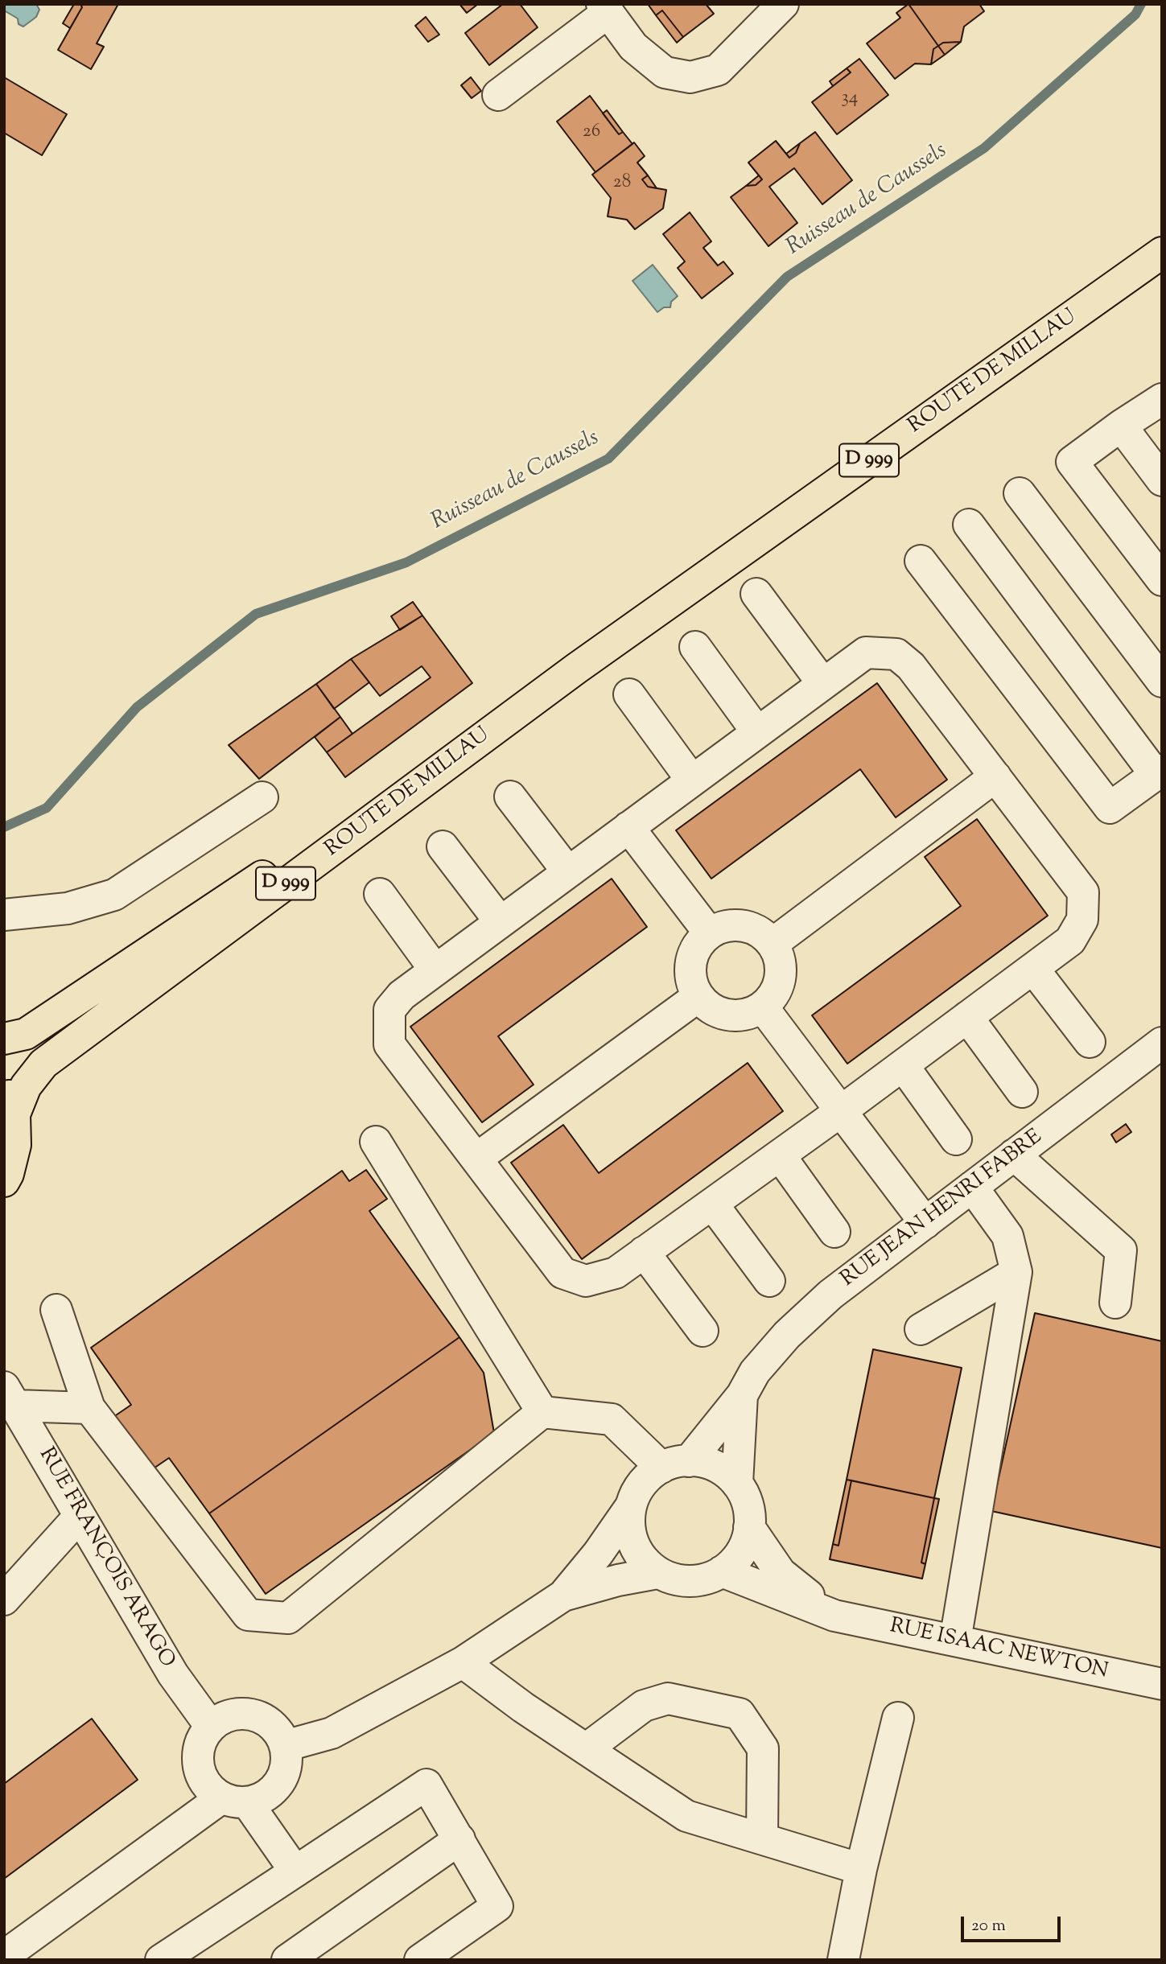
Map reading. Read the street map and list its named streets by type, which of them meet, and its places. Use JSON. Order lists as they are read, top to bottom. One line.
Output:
{"streets":{"main road":["ROUTE DE MILLAU","D 999"],"street":["RUE JEAN HENRI FABRE","RUE FRANÇOIS ARAGO","RUE ISAAC NEWTON"]},"crossings":[["RUE JEAN HENRI FABRE","RUE ISAAC NEWTON"]],"water":["Ruisseau de Caussels"],"house_numbers":["34","26","28"],"scale_bar":"20 m"}
